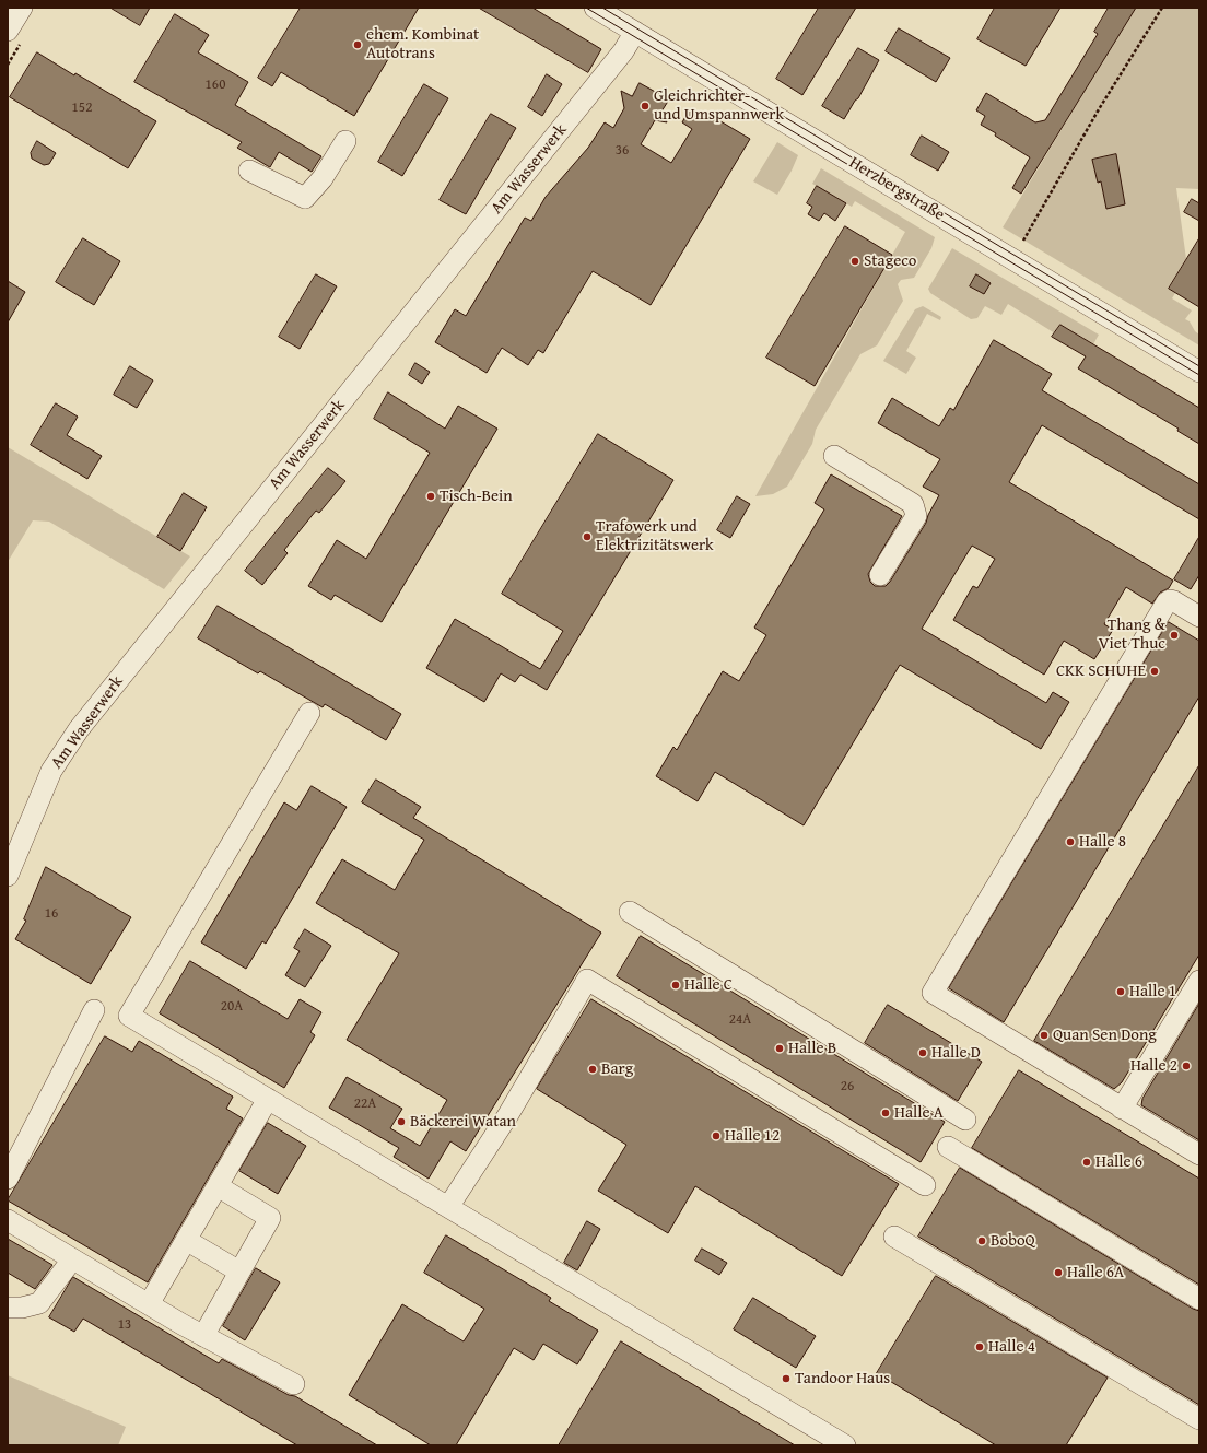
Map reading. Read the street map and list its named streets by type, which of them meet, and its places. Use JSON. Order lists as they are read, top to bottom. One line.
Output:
{"streets":{"street":["Am Wasserwerk","Herzbergstraße"]},"crossings":[["Am Wasserwerk","Herzbergstraße"]],"places":["ehem. Kombinat Autotrans","Gleichrichter- und Umspannwerk","Stageco","Tisch-Bein","Trafowerk und Elektrizitätswerk","Thang & Viet Thuc","CKK SCHUHE","Halle 8","Halle C","Halle 1","Quan Sen Dong","Halle B","Halle D","Halle 2","Barg","Halle A","Bäckerei Watan","Halle 12","Halle 6","BoboQ","Halle 6A","Halle 4","Tandoor Haus"],"house_numbers":["160","152","36","16","20A","24A","26","22A","13"]}
